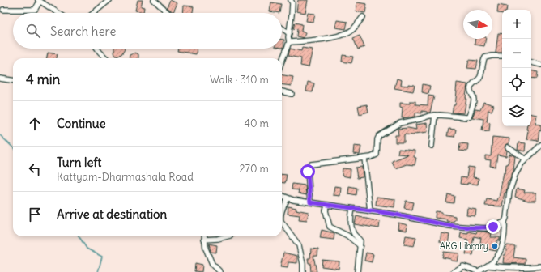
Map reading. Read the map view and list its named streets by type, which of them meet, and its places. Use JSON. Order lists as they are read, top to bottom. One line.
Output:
{"places":["AKG Library"],"north":"right","page":{"map_buttons":["+","−"],"search":"Search here","heading":["4 min","Walk · 310 m"],"list":[["Continue","40 m"],["Turn left","Kattyam-Dharmashala Road","270 m"],"Arrive at destination"]}}
